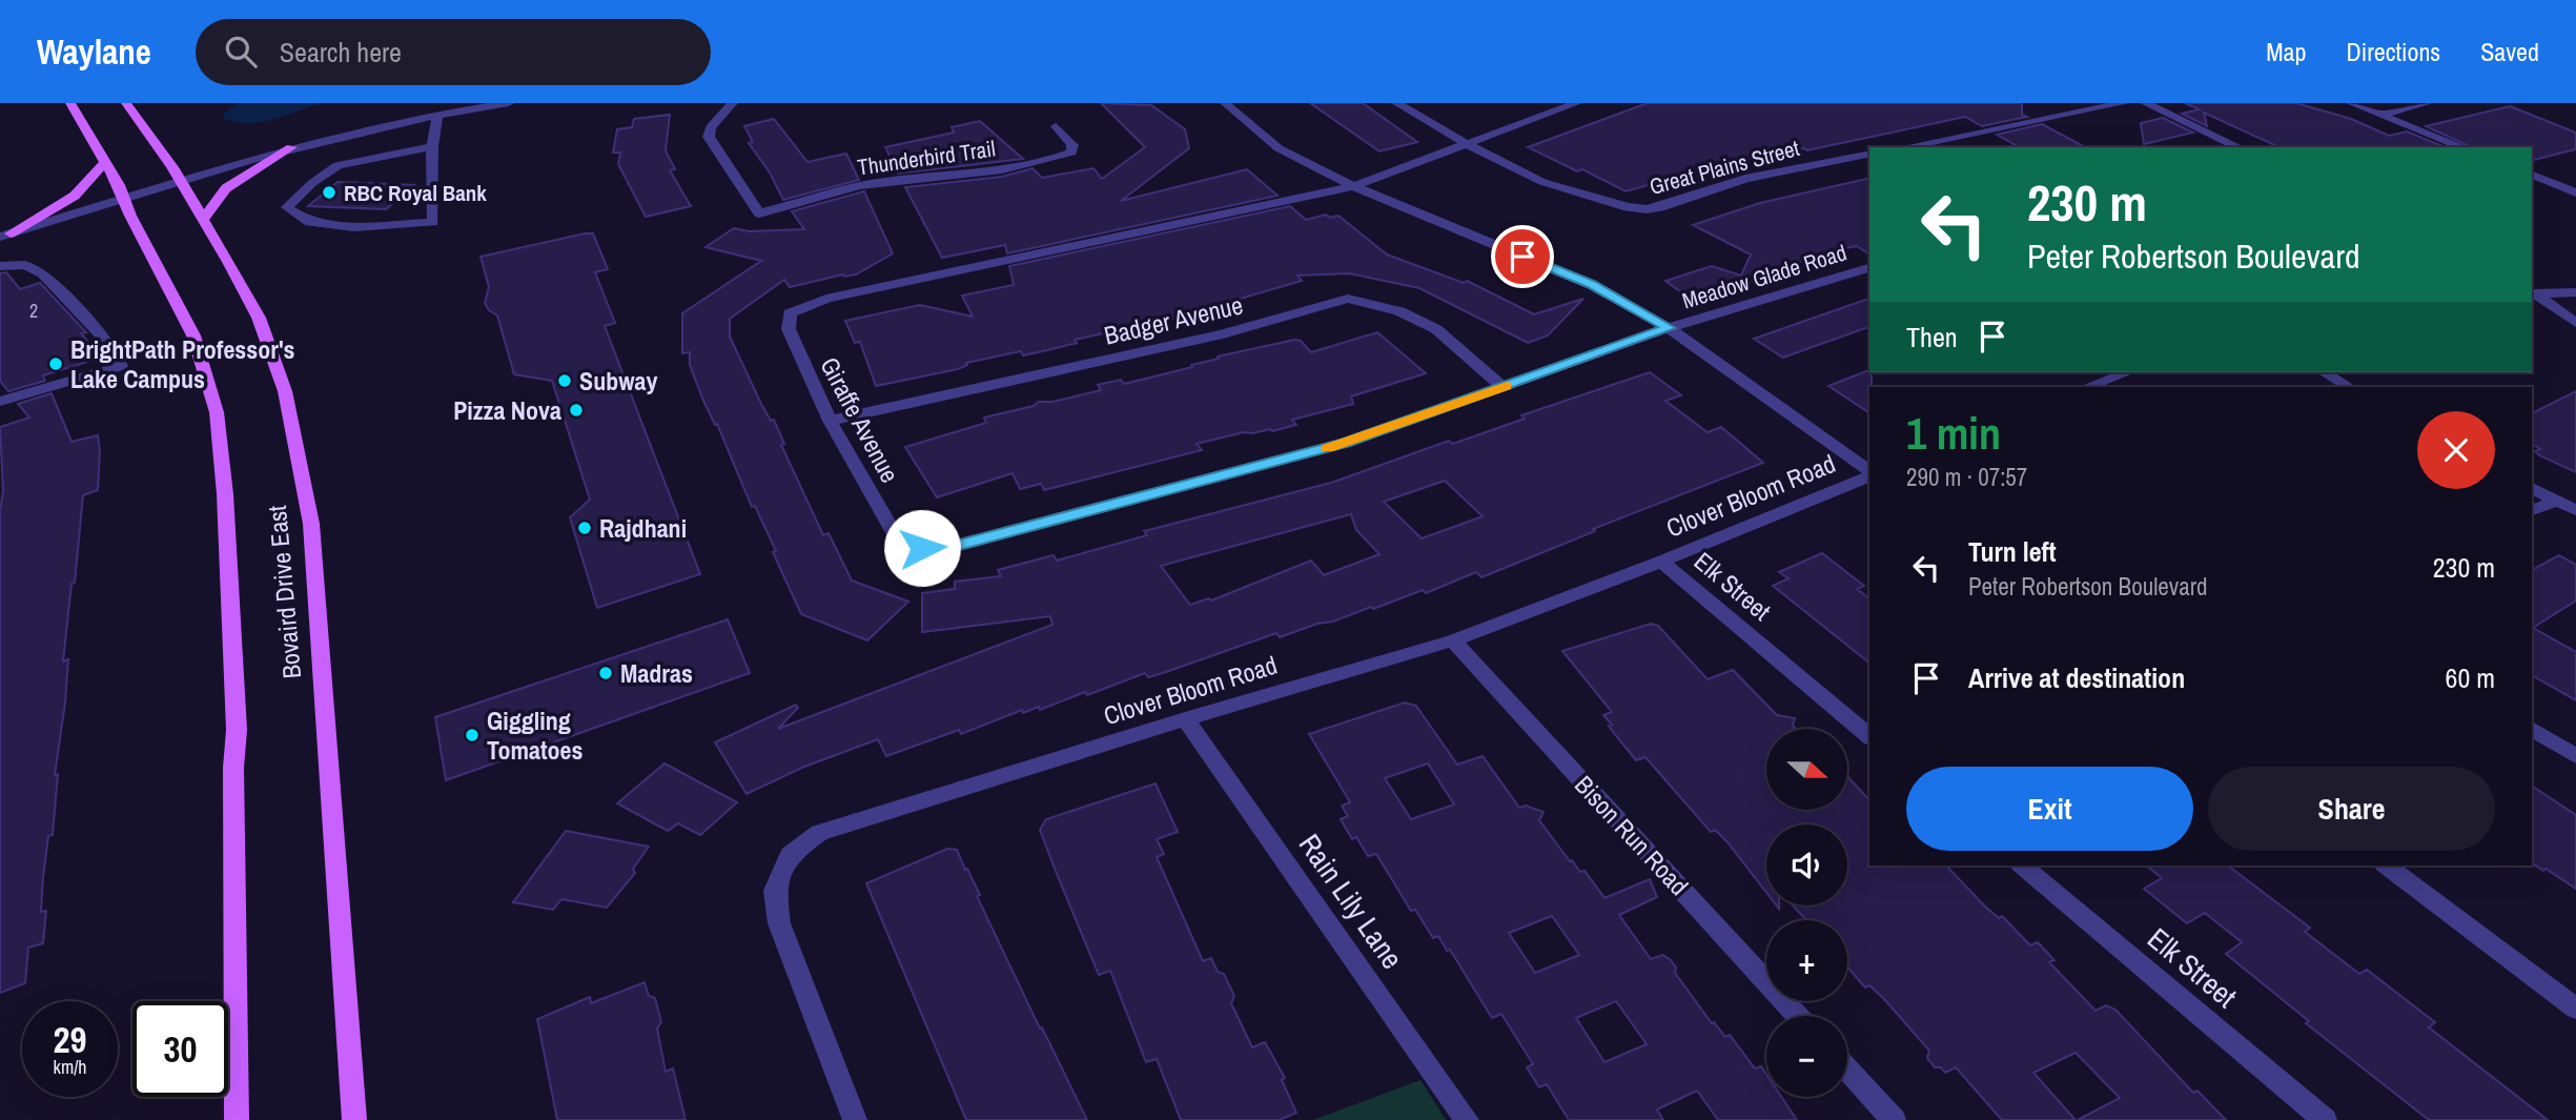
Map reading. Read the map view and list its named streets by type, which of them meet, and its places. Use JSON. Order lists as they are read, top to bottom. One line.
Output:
{"streets":{"main road":["Bovaird Drive East"],"street":["Thunderbird Trail","Great Plains Street","Meadow Glade Road","Badger Avenue","Giraffe Avenue","Clover Bloom Road","Elk Street","Bison Run Road","Rain Lily Lane"]},"crossings":[["Meadow Glade Road","Giraffe Avenue"],["Badger Avenue","Giraffe Avenue"],["Clover Bloom Road","Elk Street"],["Clover Bloom Road","Bison Run Road"],["Clover Bloom Road","Rain Lily Lane"]],"places":["RBC Royal Bank","BrightPath Professor's Lake Campus","Subway","Pizza Nova","Rajdhani","Madras","Giggling Tomatoes"],"house_numbers":["2"],"north":"right","page":{"header":"Waylane","search":"Search here","nav":["Map","Directions","Saved"],"turn":["230 m","Peter Robertson Boulevard"],"then":"Then","heading":["1 min","290 m · 07:57"],"list":[{"name":"Turn left","note":"Peter Robertson Boulevard","value":"230 m"},{"name":"Arrive at destination","value":"60 m"}],"map_buttons":["+","−"],"buttons":["Exit","Share"],"speed":"29 km/h","limit":"30"}}
